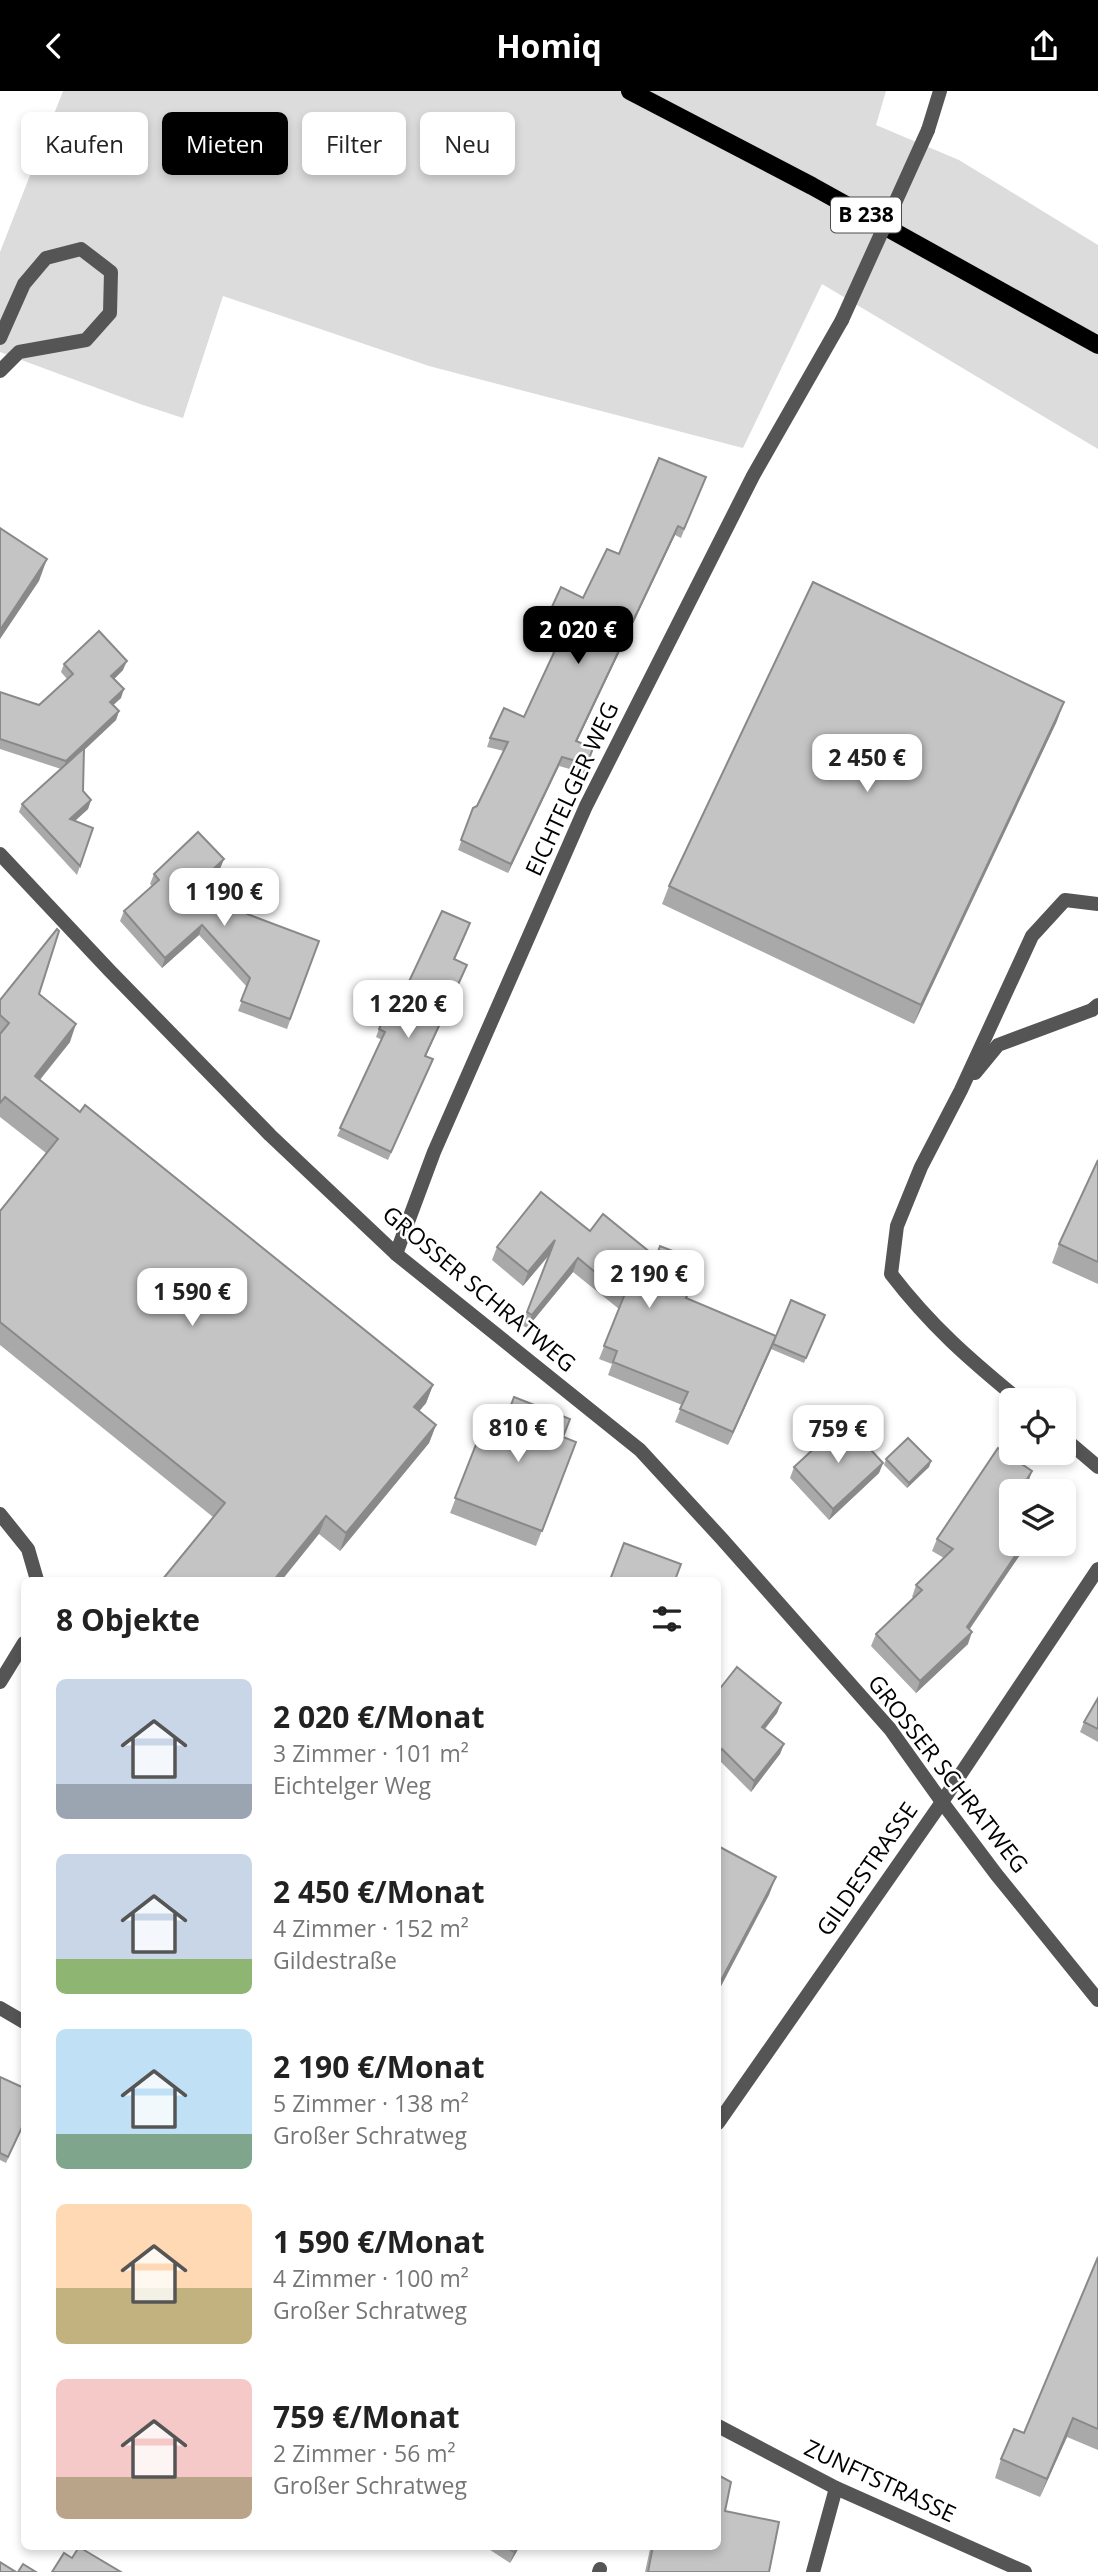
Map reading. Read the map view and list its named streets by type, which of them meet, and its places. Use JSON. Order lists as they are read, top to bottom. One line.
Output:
{"streets":{"main road":["B 238"],"street":["EICHTELGER WEG","GROSSER SCHRATWEG","GILDESTRASSE","ZUNFTSTRASSE"]},"crossings":[["EICHTELGER WEG","GROSSER SCHRATWEG"],["GROSSER SCHRATWEG","GILDESTRASSE"]],"page":{"header":"Homiq","chip":["Kaufen","Mieten","Filter","Neu"],"price":["2 020 €","2 450 €","1 190 €","1 220 €","2 190 €","1 590 €","810 €","759 €"],"heading":"8 Objekte","list":[{"name":"2 020 €/Monat","note":"3 Zimmer · 101 m² · Eichtelger Weg"},{"name":"2 450 €/Monat","note":"4 Zimmer · 152 m² · Gildestraße"},{"name":"2 190 €/Monat","note":"5 Zimmer · 138 m² · Großer Schratweg"},{"name":"1 590 €/Monat","note":"4 Zimmer · 100 m² · Großer Schratweg"},{"name":"759 €/Monat","note":"2 Zimmer · 56 m² · Großer Schratweg"}]}}
